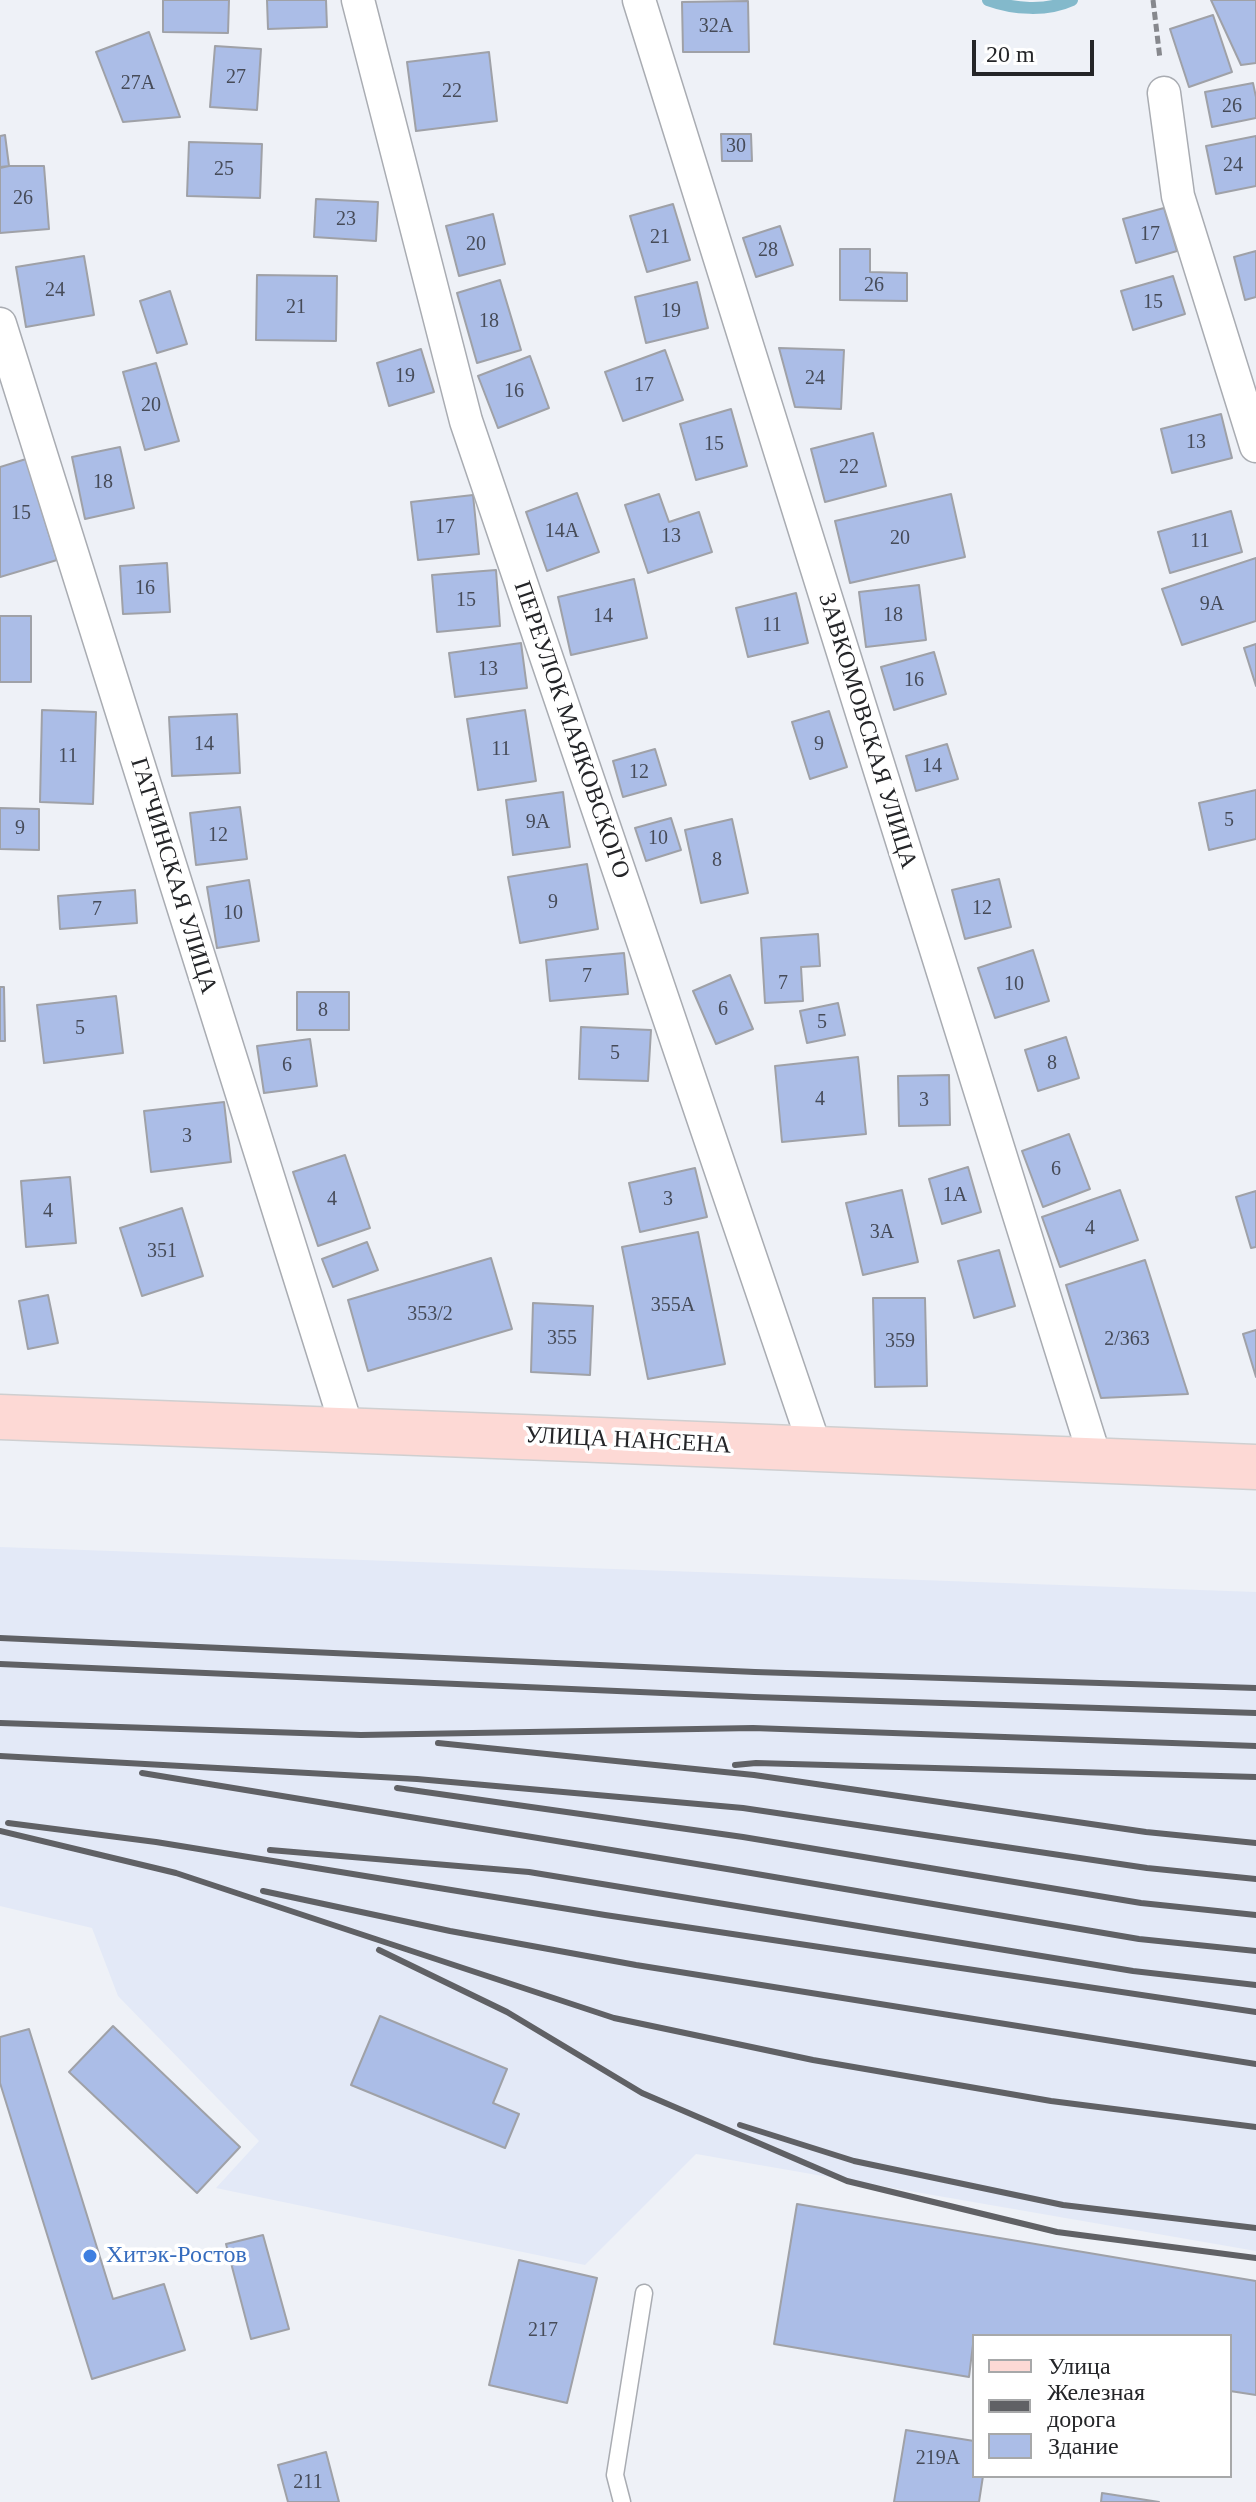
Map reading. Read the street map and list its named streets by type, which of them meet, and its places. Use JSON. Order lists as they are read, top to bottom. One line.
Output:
{"streets":{"main road":["УЛИЦА НАНСЕНА"],"street":["ПЕРЕУЛОК МАЯКОВСКОГО","ЗАВКОМОВСКАЯ УЛИЦА","ГАТЧИНСКАЯ УЛИЦА"]},"crossings":[["ПЕРЕУЛОК МАЯКОВСКОГО","УЛИЦА НАНСЕНА"],["ЗАВКОМОВСКАЯ УЛИЦА","УЛИЦА НАНСЕНА"],["ГАТЧИНСКАЯ УЛИЦА","УЛИЦА НАНСЕНА"]],"places":["Хитэк-Ростов"],"house_numbers":["32А","27","27А","22","26","30","24","25","26","23","17","21","20","28","26","24","15","21","19","18","19","24","17","16","20","13","15","22","18","15","17","14А","13","20","11","16","15","9А","18","14","11","13","16","14","9","11","11","14","12","5","9А","9","12","10","8","9","12","7","10","7","7","10","6","8","5","5","5","8","6","4","3","3","6","1А","4","3","4","4","3А","351","355А","353/2","355","2/363","359","217","219А","211"],"legend":["Улица","Железная дорога","Здание"],"scale_bar":"20 m"}
